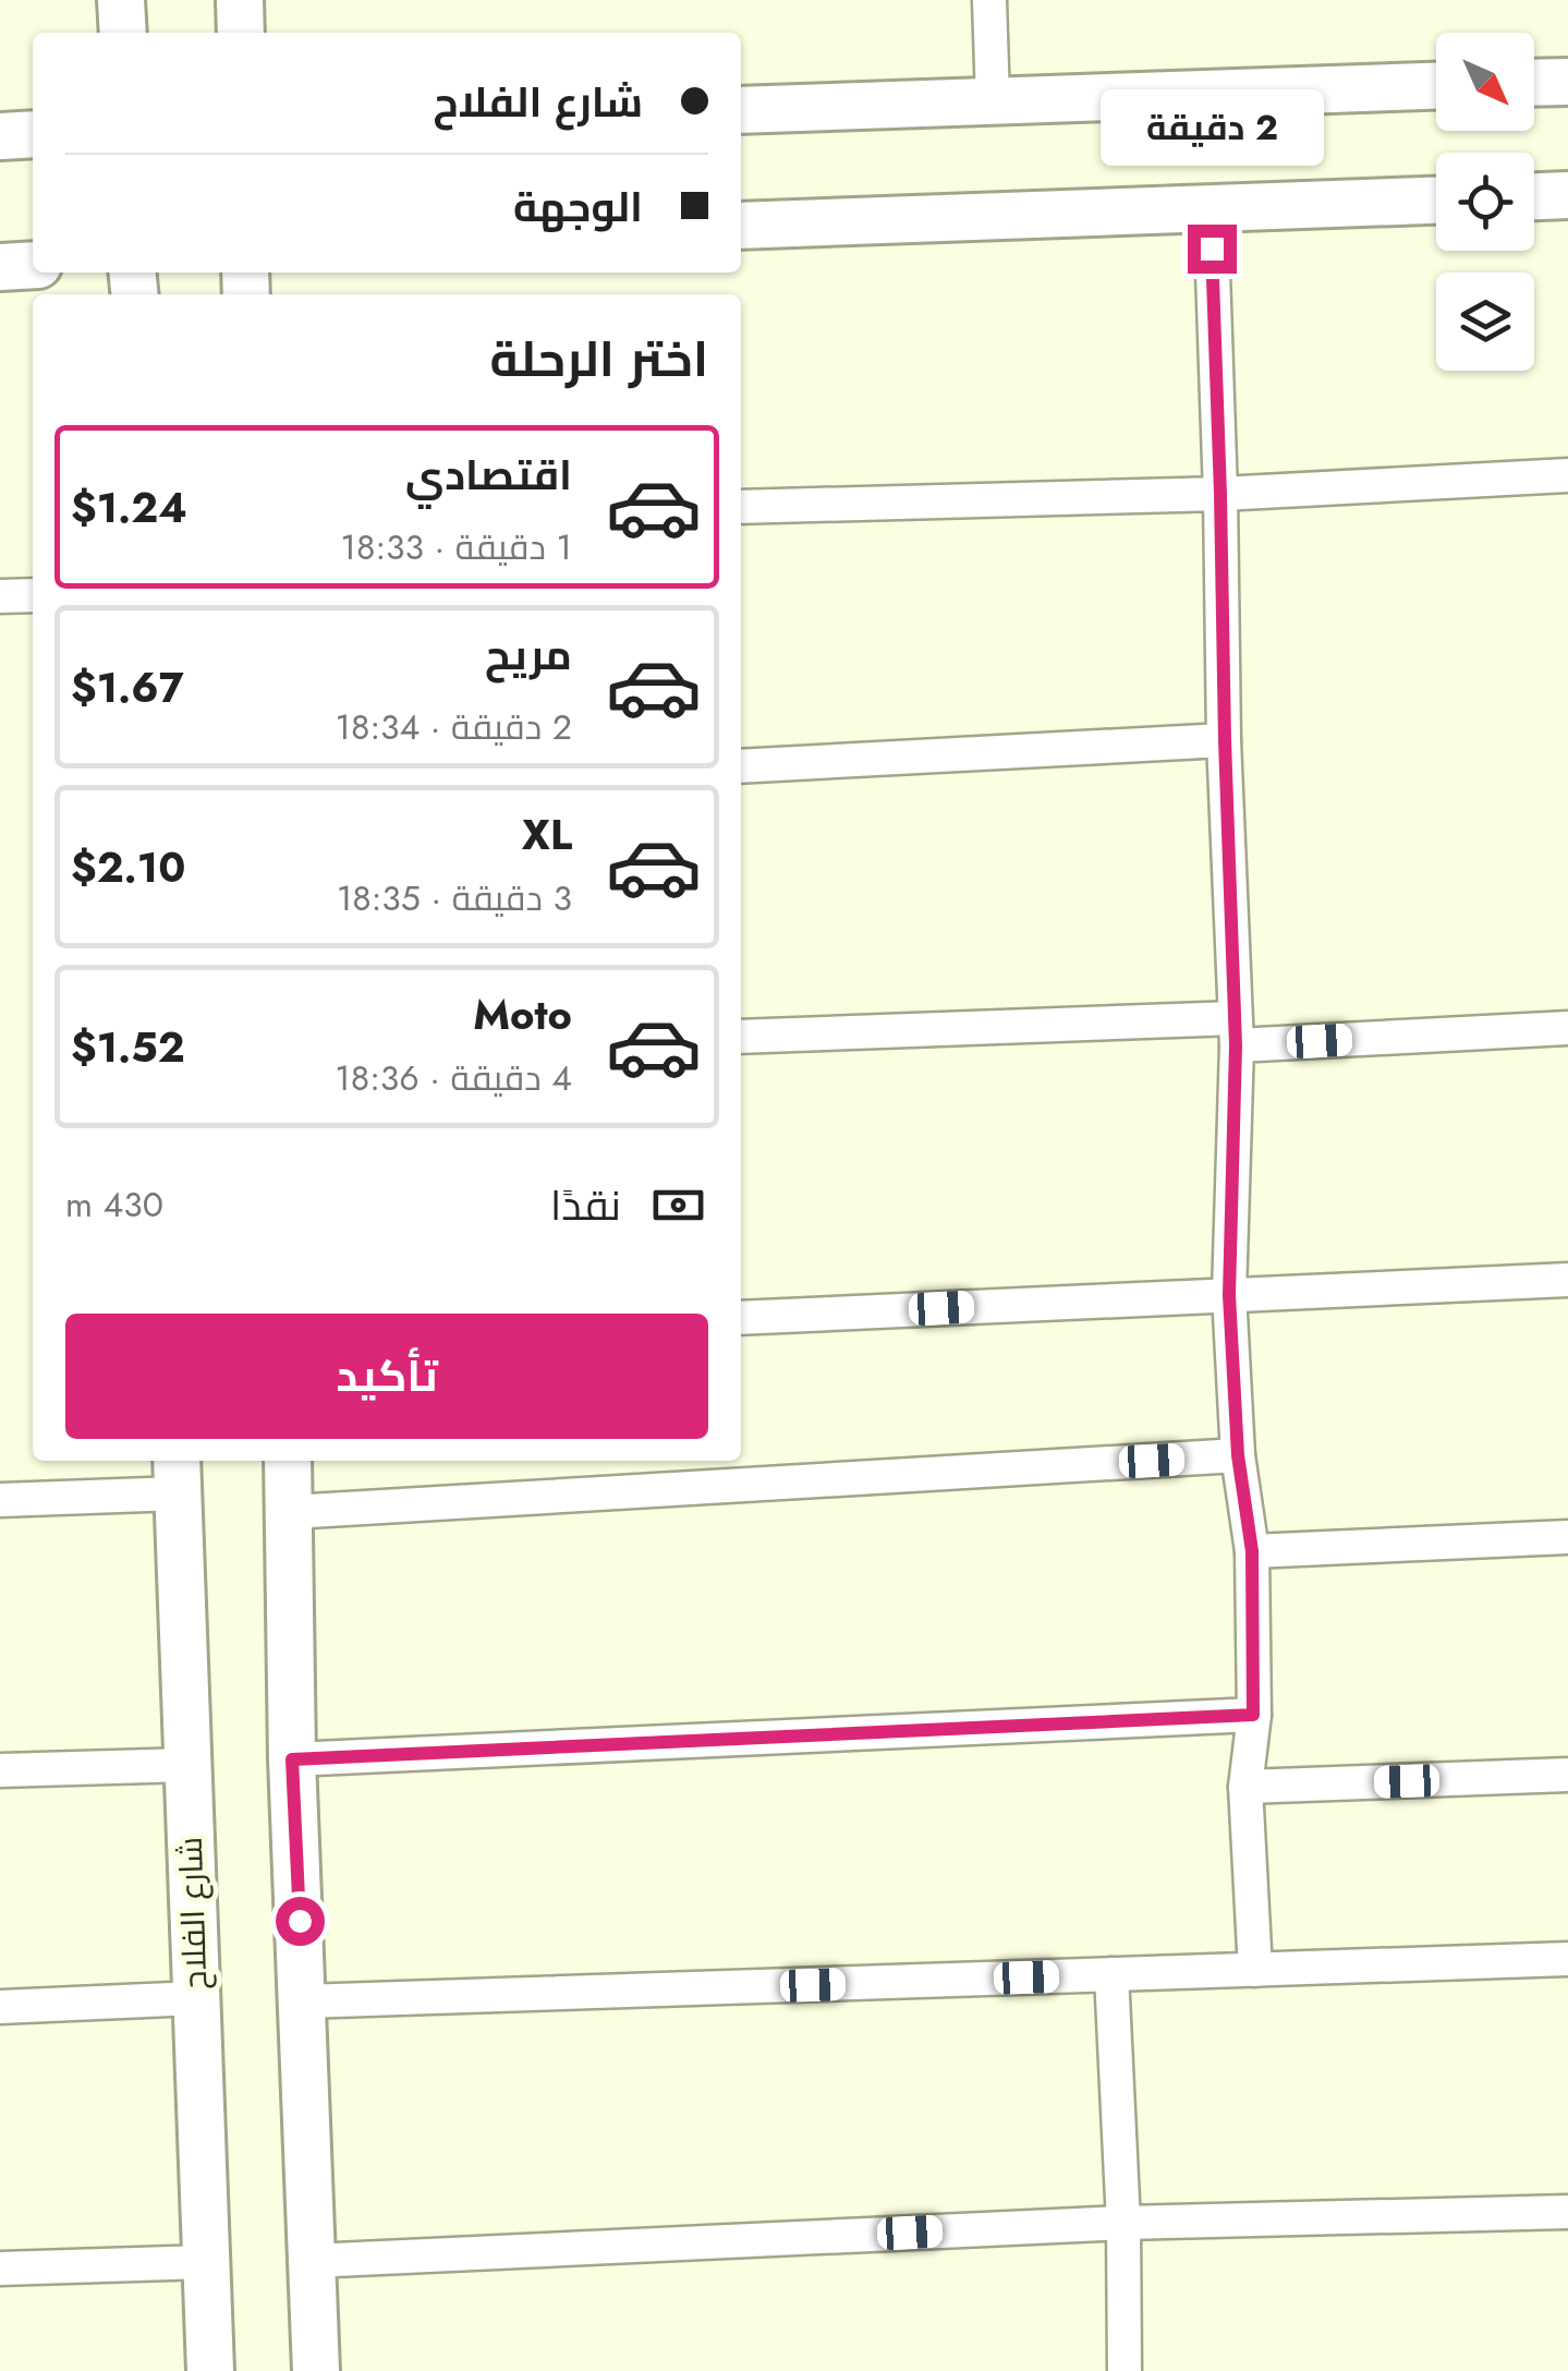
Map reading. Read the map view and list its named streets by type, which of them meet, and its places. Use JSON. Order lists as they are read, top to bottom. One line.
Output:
{"streets":{"main road":["شارع الفلاح"]},"north":"bottom right","page":{"banner":["شارع الفلاح","الوجهة"],"bubble":"2 دقيقة","heading":"اختر الرحلة","list":[{"name":"اقتصادي","note":"1 دقيقة · 18:33","value":"$1.24"},{"name":"مريح","note":"2 دقيقة · 18:34","value":"$1.67"},{"name":"XL","note":"3 دقيقة · 18:35","value":"$2.10"},{"name":"Moto","note":"4 دقيقة · 18:36","value":"$1.52"}],"pay":["نقدًا","430 m"],"buttons":"تأكيد"}}
